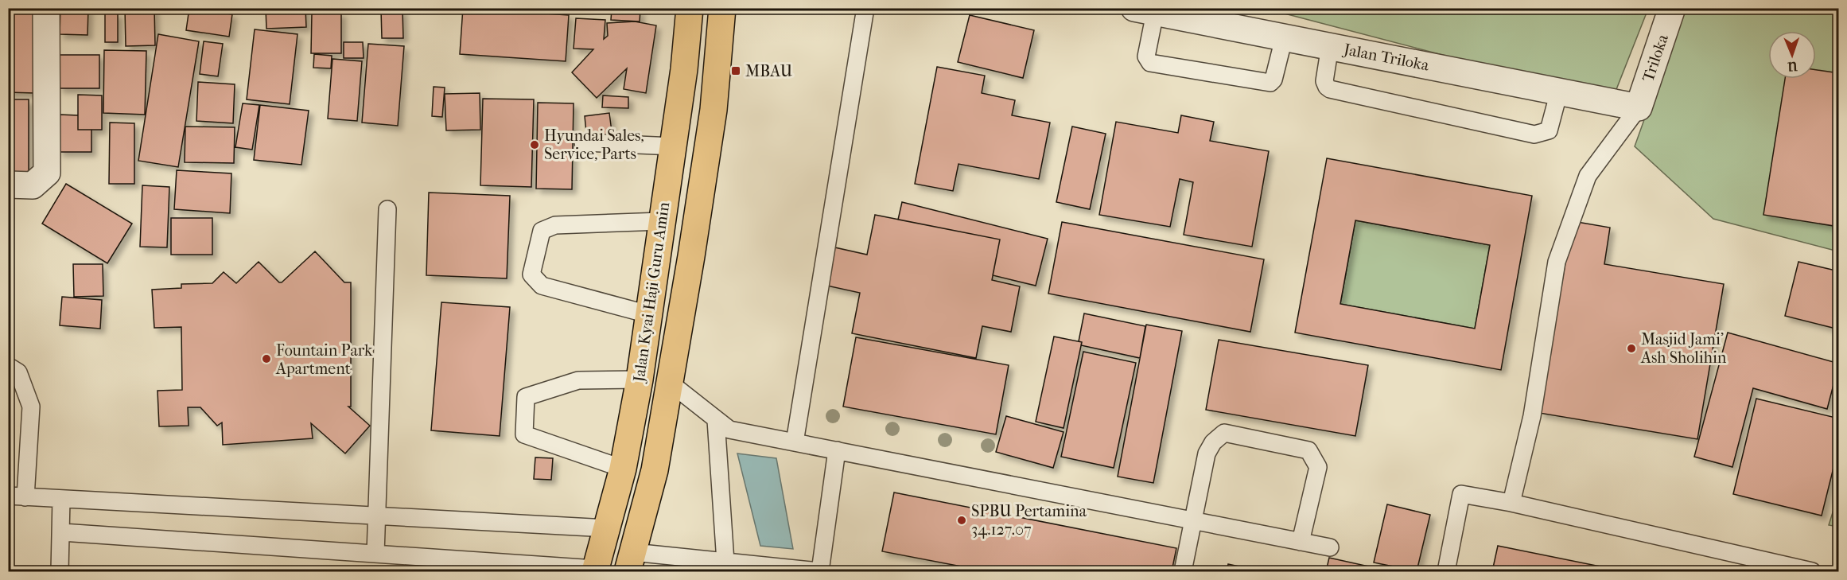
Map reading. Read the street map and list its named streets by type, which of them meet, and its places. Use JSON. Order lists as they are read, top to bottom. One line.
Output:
{"streets":{"main road":["Jalan Kyai Haji Guru Amin"],"street":["Jalan Triloka","Triloka"]},"crossings":[["Jalan Triloka","Triloka"]],"places":{"transit":["MBAU"],"other":["Hyundai Sales, Service, Parts","Masjid Jami' Ash Sholihin","Fountain Park Apartment","SPBU Pertamina 34.127.07"]},"north":"bottom"}
